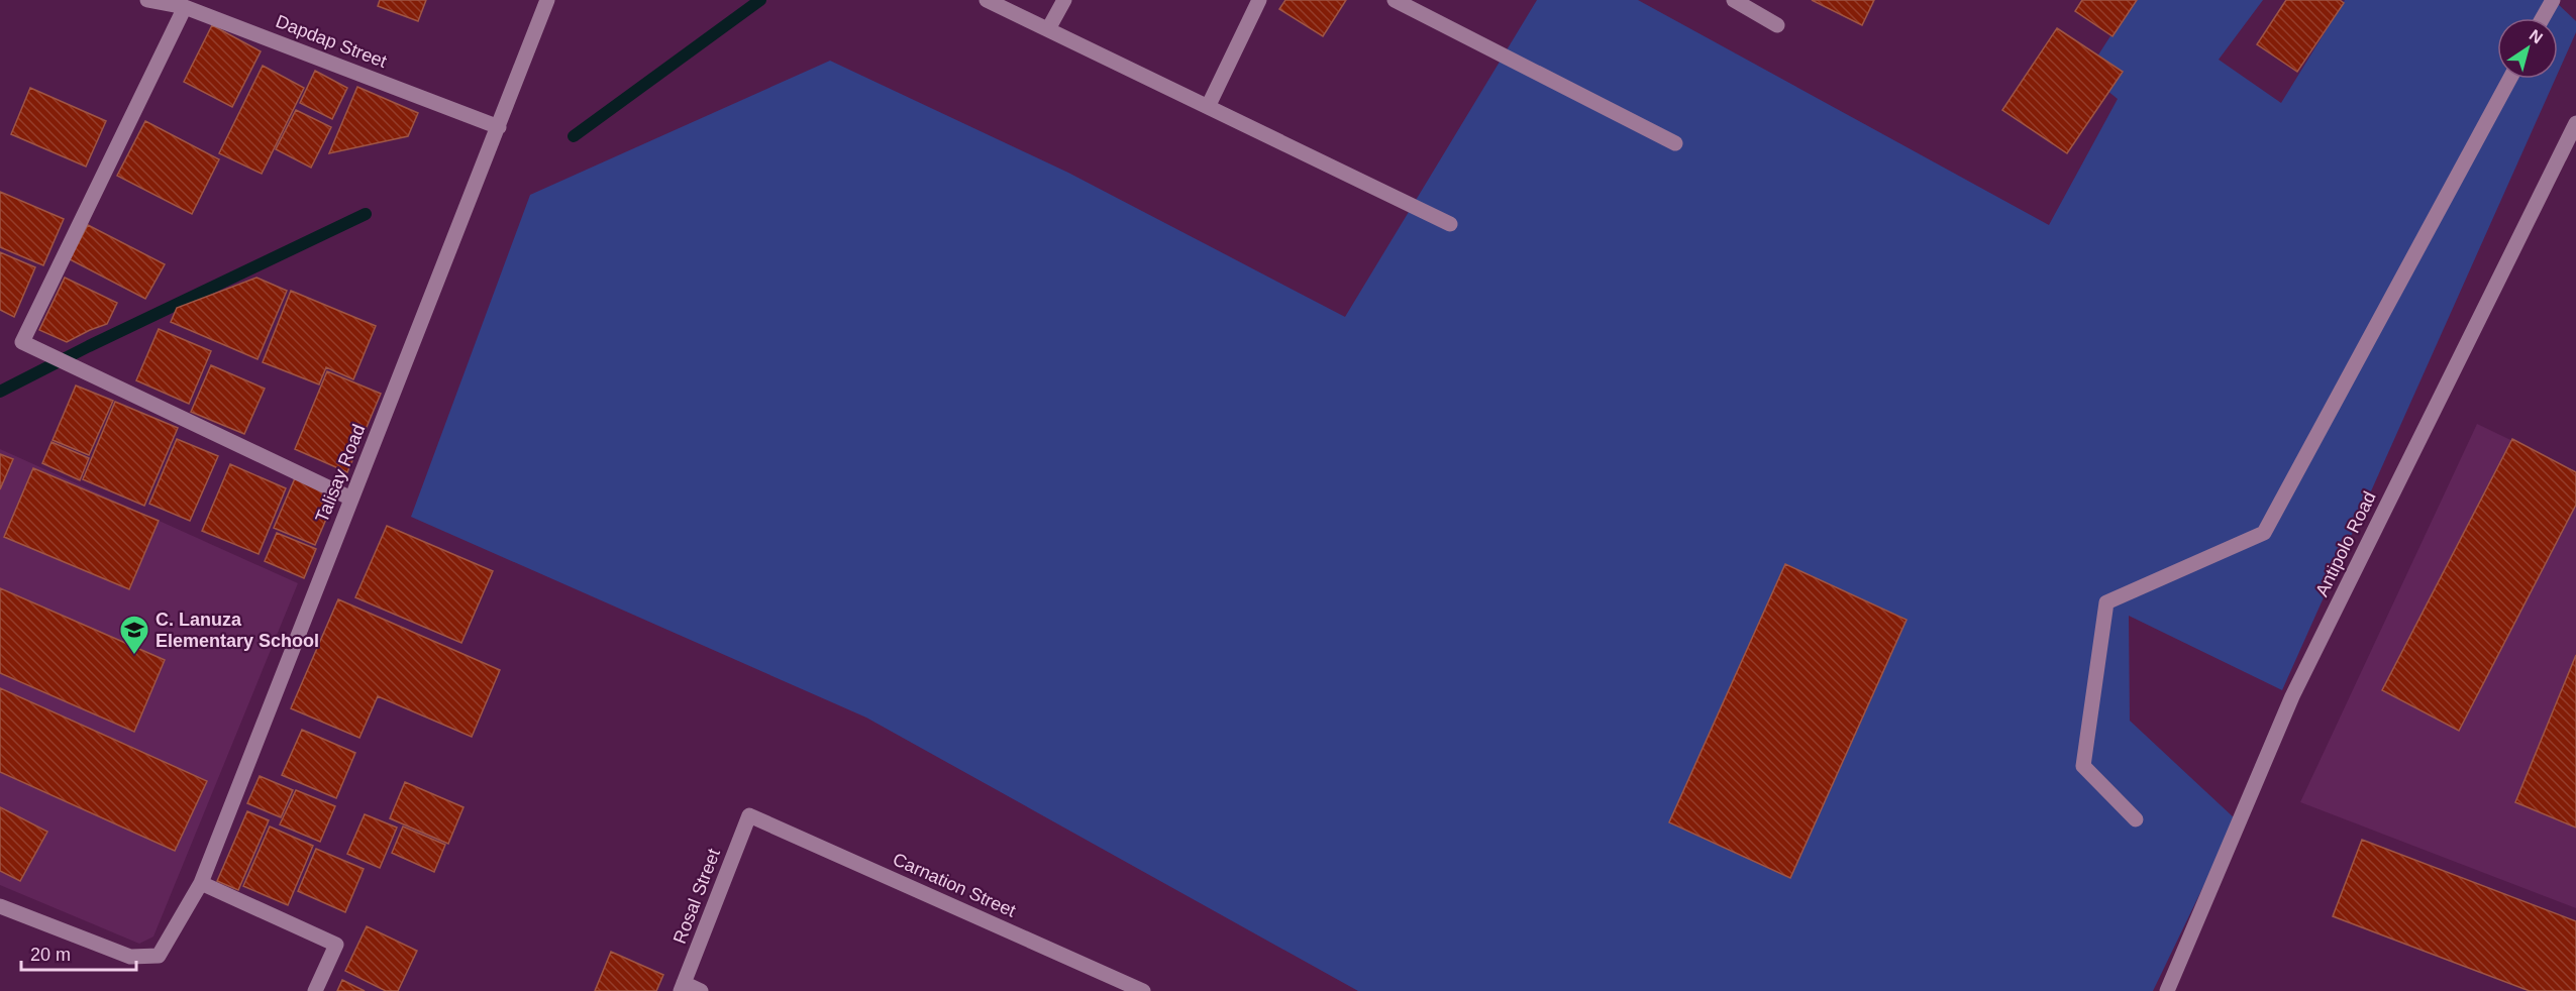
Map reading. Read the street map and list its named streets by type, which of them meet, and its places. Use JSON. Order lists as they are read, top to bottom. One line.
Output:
{"streets":{"street":["Dapdap Street","Talisay Road","Antipolo Road","Carnation Street","Rosal Street"]},"crossings":[["Dapdap Street","Talisay Road"],["Carnation Street","Rosal Street"]],"places":{"school or university":["C. Lanuza Elementary School"]},"scale_bar":"20 m","north":"top right"}
